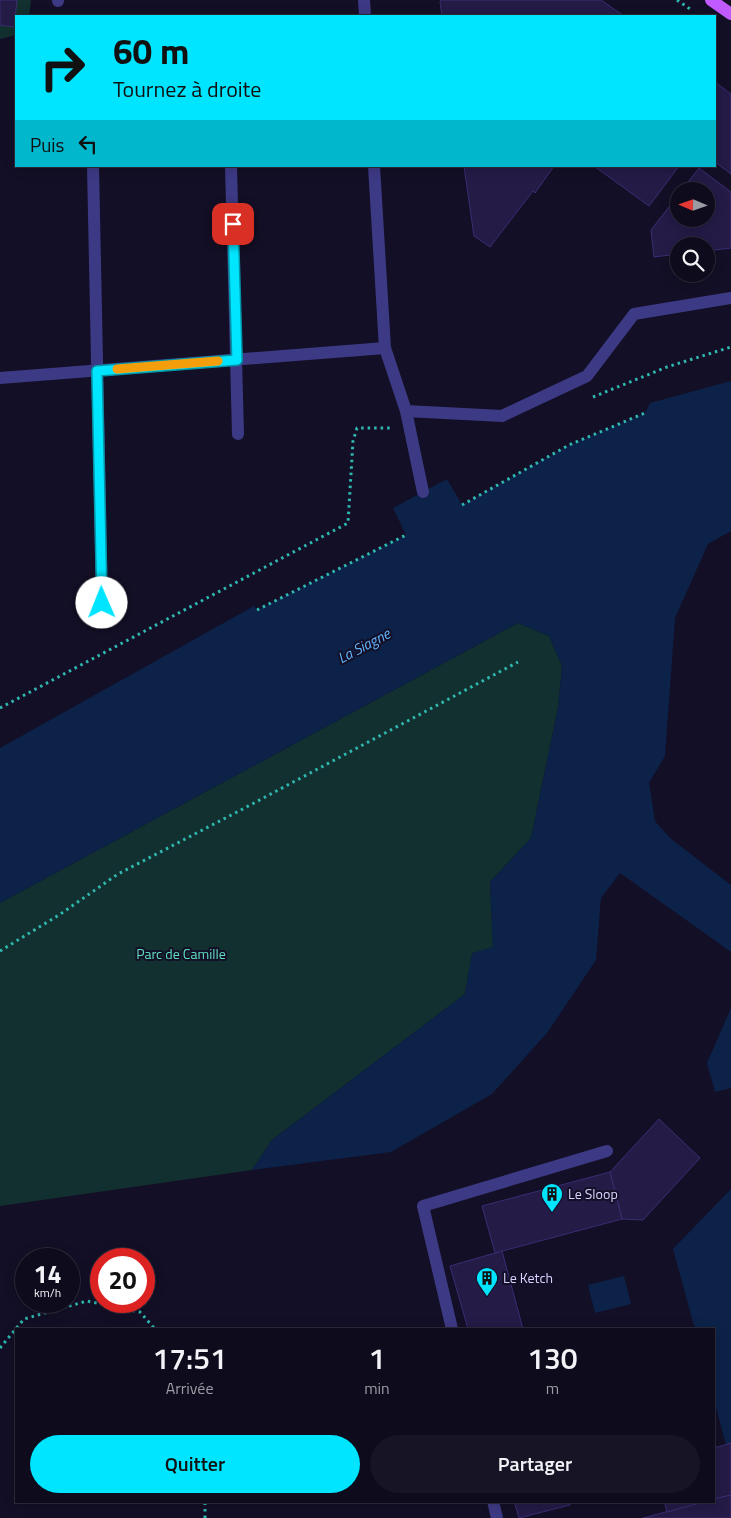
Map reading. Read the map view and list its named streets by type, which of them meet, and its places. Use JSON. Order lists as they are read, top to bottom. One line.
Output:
{"water":["La Siagne"],"parks":["Parc de Camille"],"places":{"building":["Le Sloop","Le Ketch"]},"north":"left","page":{"turn":["60 m","Tournez à droite"],"then":"Puis","speed":"14 km/h","limit":"20","eta":["17:51","Arrivée","1","min","130","m"],"buttons":["Quitter","Partager"]}}
